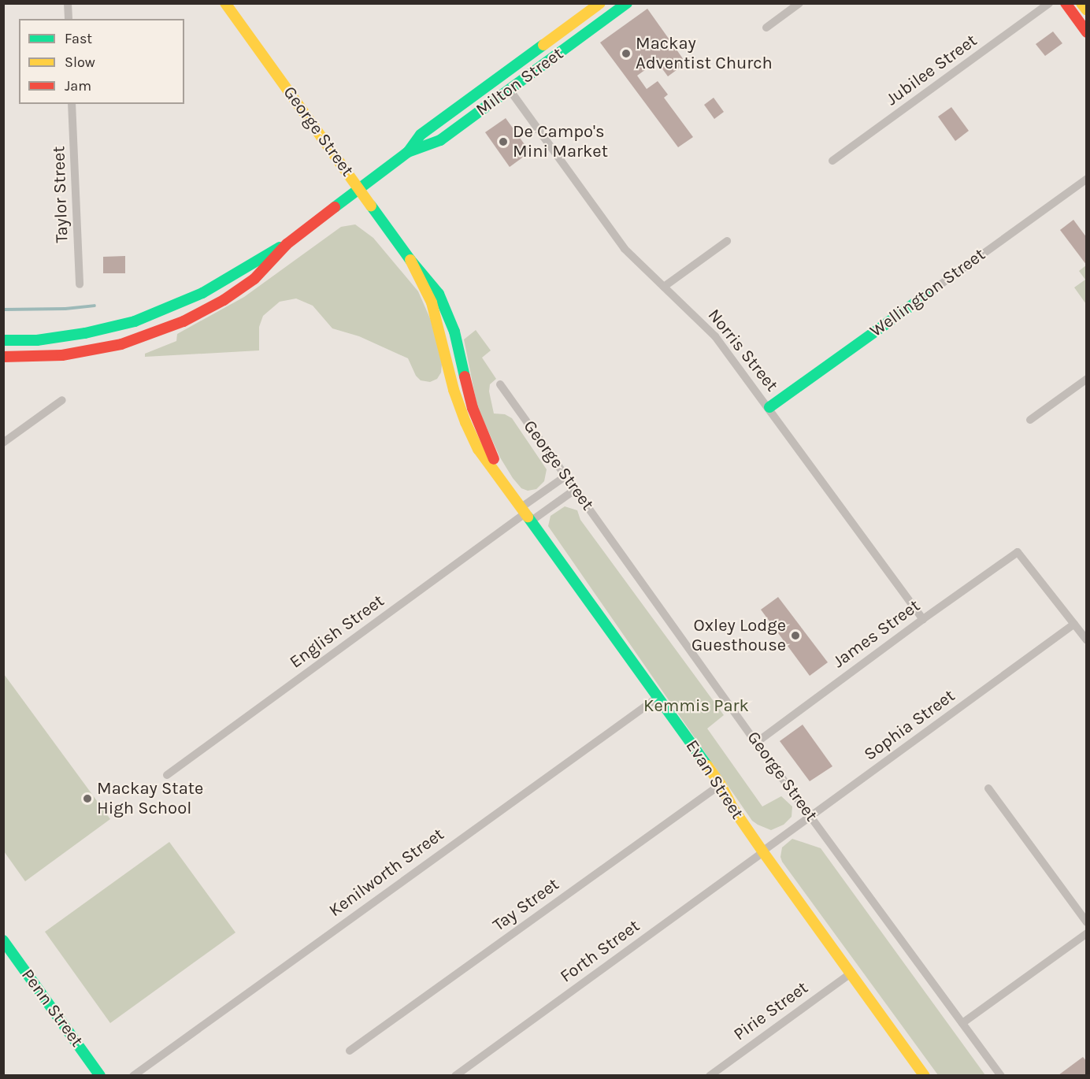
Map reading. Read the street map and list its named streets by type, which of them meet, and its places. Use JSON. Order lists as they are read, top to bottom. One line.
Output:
{"streets":{"street":["Jubilee Street","Milton Street","George Street","Taylor Street","Wellington Street","Norris Street","English Street","James Street","Sophia Street","Evan Street","Kenilworth Street","Tay Street","Forth Street","Penn Street","Pirie Street"]},"crossings":[["Milton Street","George Street"],["Milton Street","Norris Street"],["George Street","James Street"],["George Street","Sophia Street"],["George Street","Evan Street"],["Wellington Street","Norris Street"],["Norris Street","James Street"],["English Street","Evan Street"],["James Street","Sophia Street"],["Sophia Street","Evan Street"],["Sophia Street","Forth Street"],["Evan Street","Kenilworth Street"],["Evan Street","Tay Street"],["Evan Street","Forth Street"],["Evan Street","Pirie Street"]],"parks":["Kemmis Park"],"places":["Mackay Adventist Church","De Campo's Mini Market","Oxley Lodge Guesthouse","Mackay State High School"],"legend":["Fast","Slow","Jam"]}
